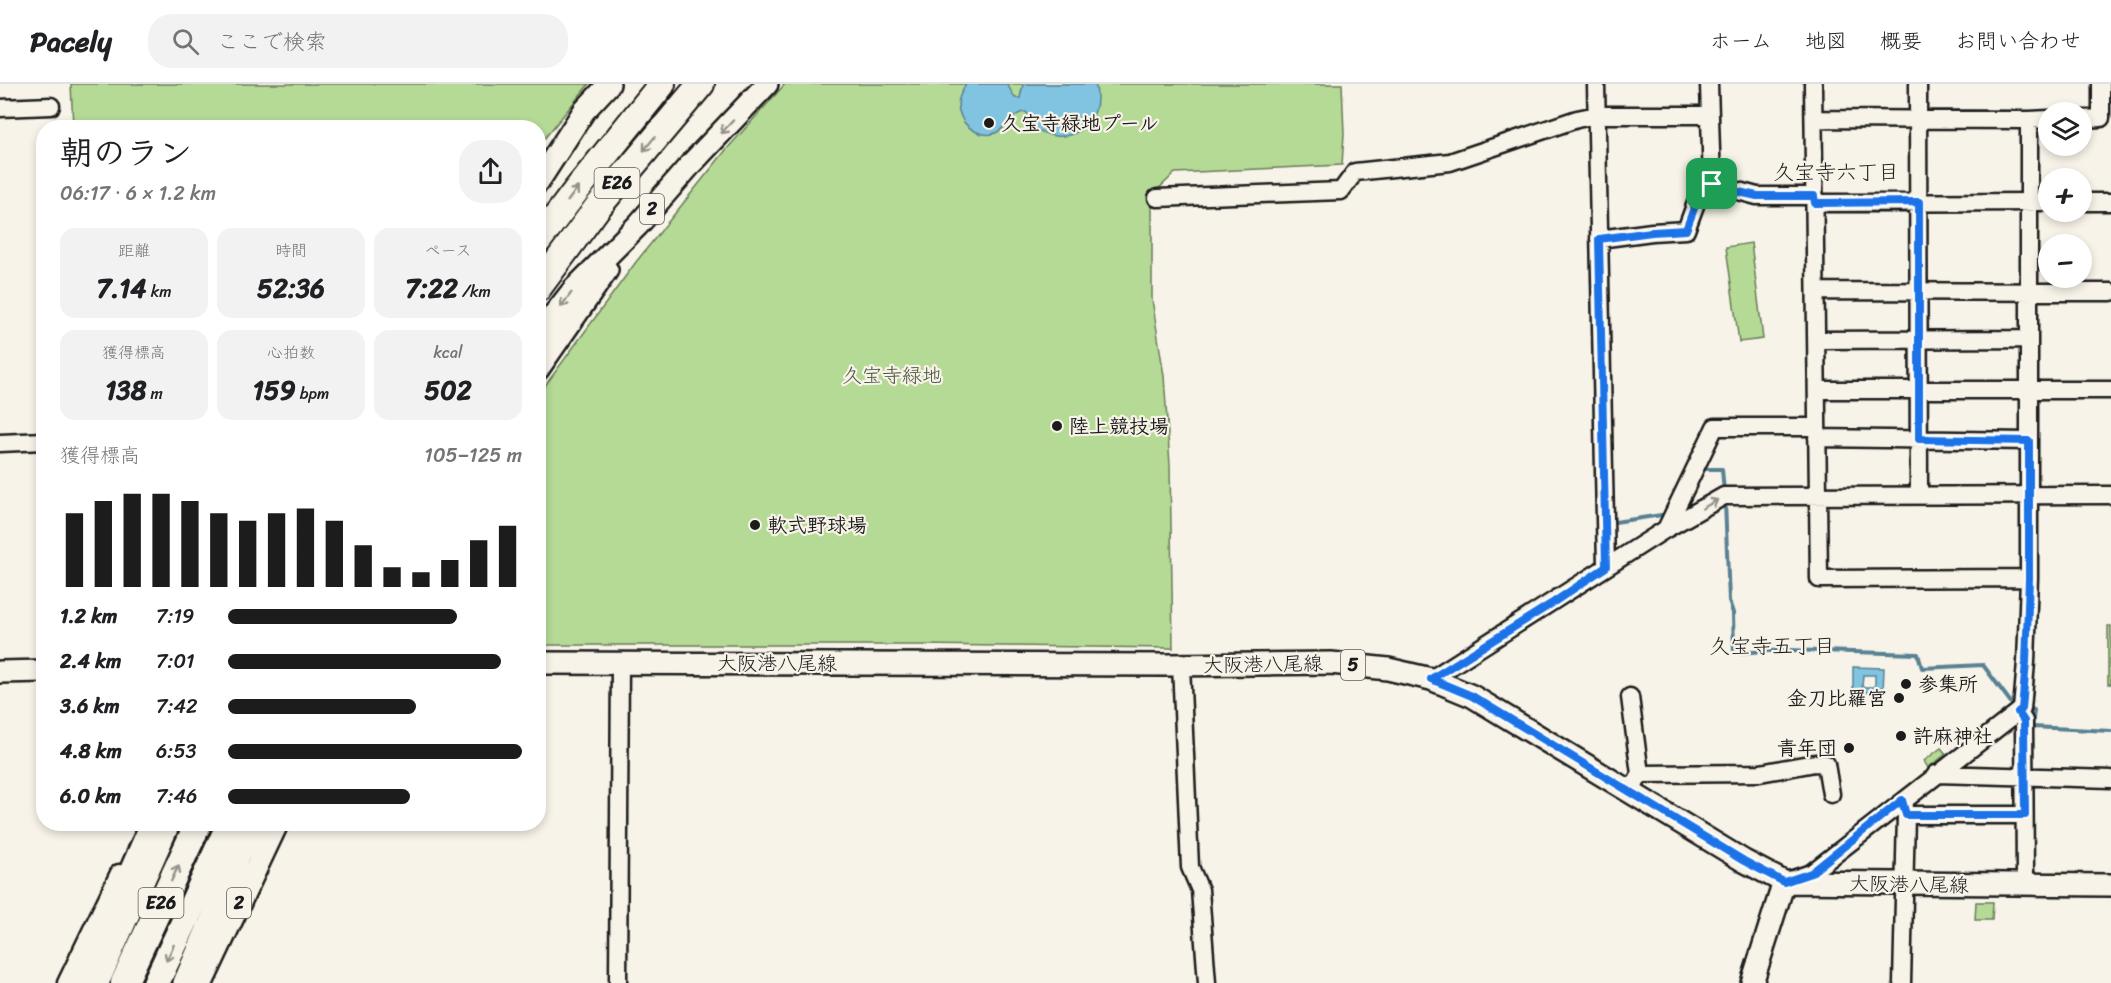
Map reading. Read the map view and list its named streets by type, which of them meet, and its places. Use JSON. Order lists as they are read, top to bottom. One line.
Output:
{"streets":{"highway":["E26"],"main road":["2","大阪港八尾線","5"]},"districts":["久宝寺六丁目","久宝寺五丁目"],"parks":["久宝寺緑地"],"places":["久宝寺緑地プール","陸上競技場","軟式野球場","参集所","金刀比羅宮","許麻神社","青年団"],"page":{"header":"Pacely","search":"ここで検索","nav":["ホーム","地図","概要","お問い合わせ"],"map_buttons":["+","−"],"heading":["朝のラン","06:17 · 6 × 1.2 km"],"stats":[["距離","7.14 km"],["時間","52:36"],["ペース","7:22 /km"],["獲得標高","138 m"],["心拍数","159 bpm"],["kcal","502"]],"chart":["獲得標高","105–125 m"],"list":[{"name":"1.2 km","note":"7:19"},{"name":"2.4 km","note":"7:01"},{"name":"3.6 km","note":"7:42"},{"name":"4.8 km","note":"6:53"},{"name":"6.0 km","note":"7:46"}]}}
